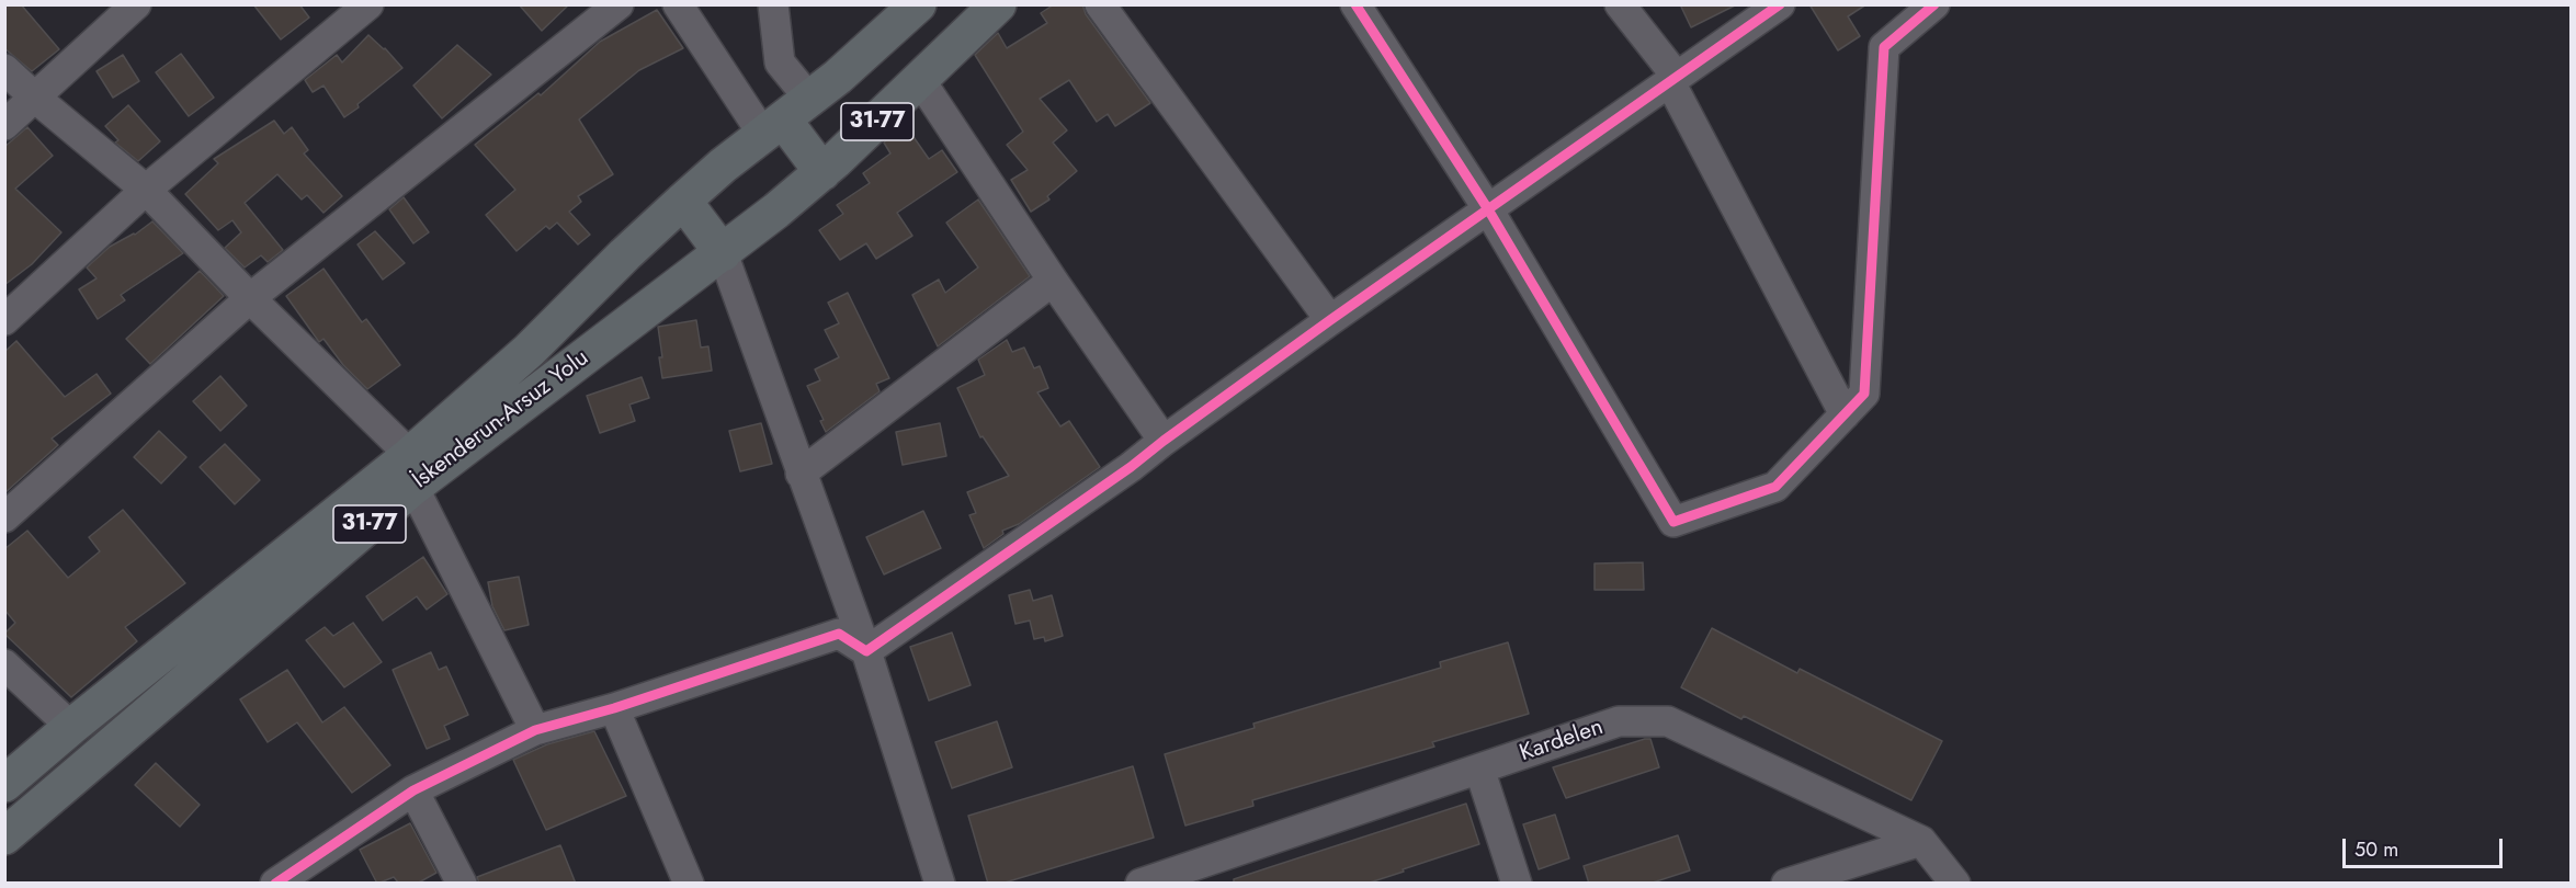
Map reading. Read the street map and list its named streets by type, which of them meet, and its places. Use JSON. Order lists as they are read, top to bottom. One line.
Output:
{"streets":{"main road":["31-77","İskenderun-Arsuz Yolu"],"street":["Kardelen"]},"scale_bar":"50 m"}
